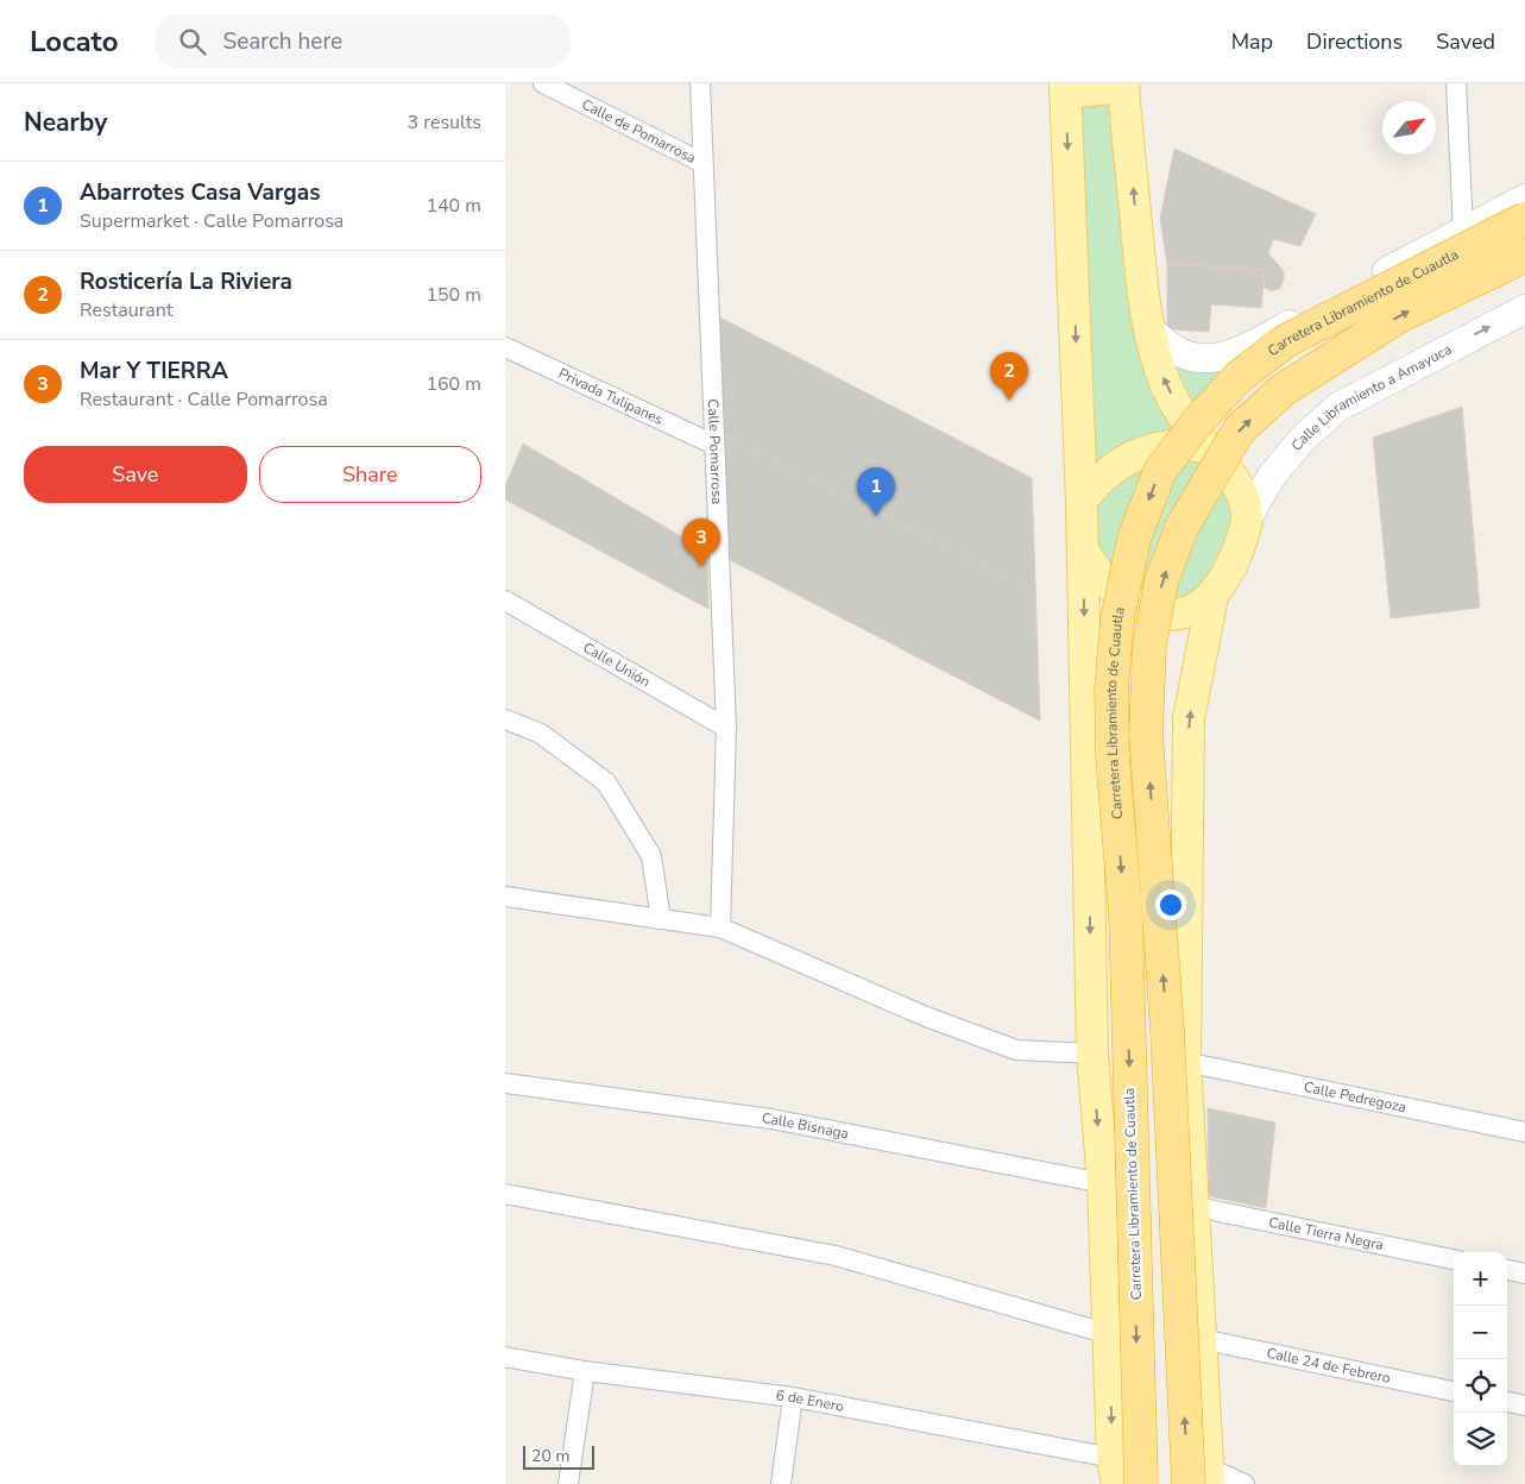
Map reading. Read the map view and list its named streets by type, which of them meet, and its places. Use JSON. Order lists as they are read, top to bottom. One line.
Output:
{"streets":{"highway":["Carretera Libramiento de Cuautla"],"street":["Calle de Pomarrosa","Privada Tulipanes","Calle Libramiento a Amayuca","Calle Pomarrosa","Calle Unión","Calle Pedregoza","Calle Bisnaga","Calle Tierra Negra","Calle 24 de Febrero","6 de Enero"]},"crossings":[["Calle de Pomarrosa","Calle Pomarrosa"],["Privada Tulipanes","Calle Pomarrosa"],["Calle Pomarrosa","Calle Unión"]],"one_way":["Calle Libramiento a Amayuca"],"scale_bar":"20 m","north":"top right","page":{"header":"Locato","search":"Search here","nav":["Map","Directions","Saved"],"heading":["Nearby","3 results"],"list":[{"mark":"1","name":"Abarrotes Casa Vargas","note":"Supermarket · Calle Pomarrosa","value":"140 m"},{"mark":"2","name":"Rosticería La Riviera","note":"Restaurant","value":"150 m"},{"mark":"3","name":"Mar Y TIERRA","note":"Restaurant · Calle Pomarrosa","value":"160 m"}],"pins":["2","1","3"],"buttons":["Save","Share"],"map_buttons":["+","−"],"scale":"20 m"}}
